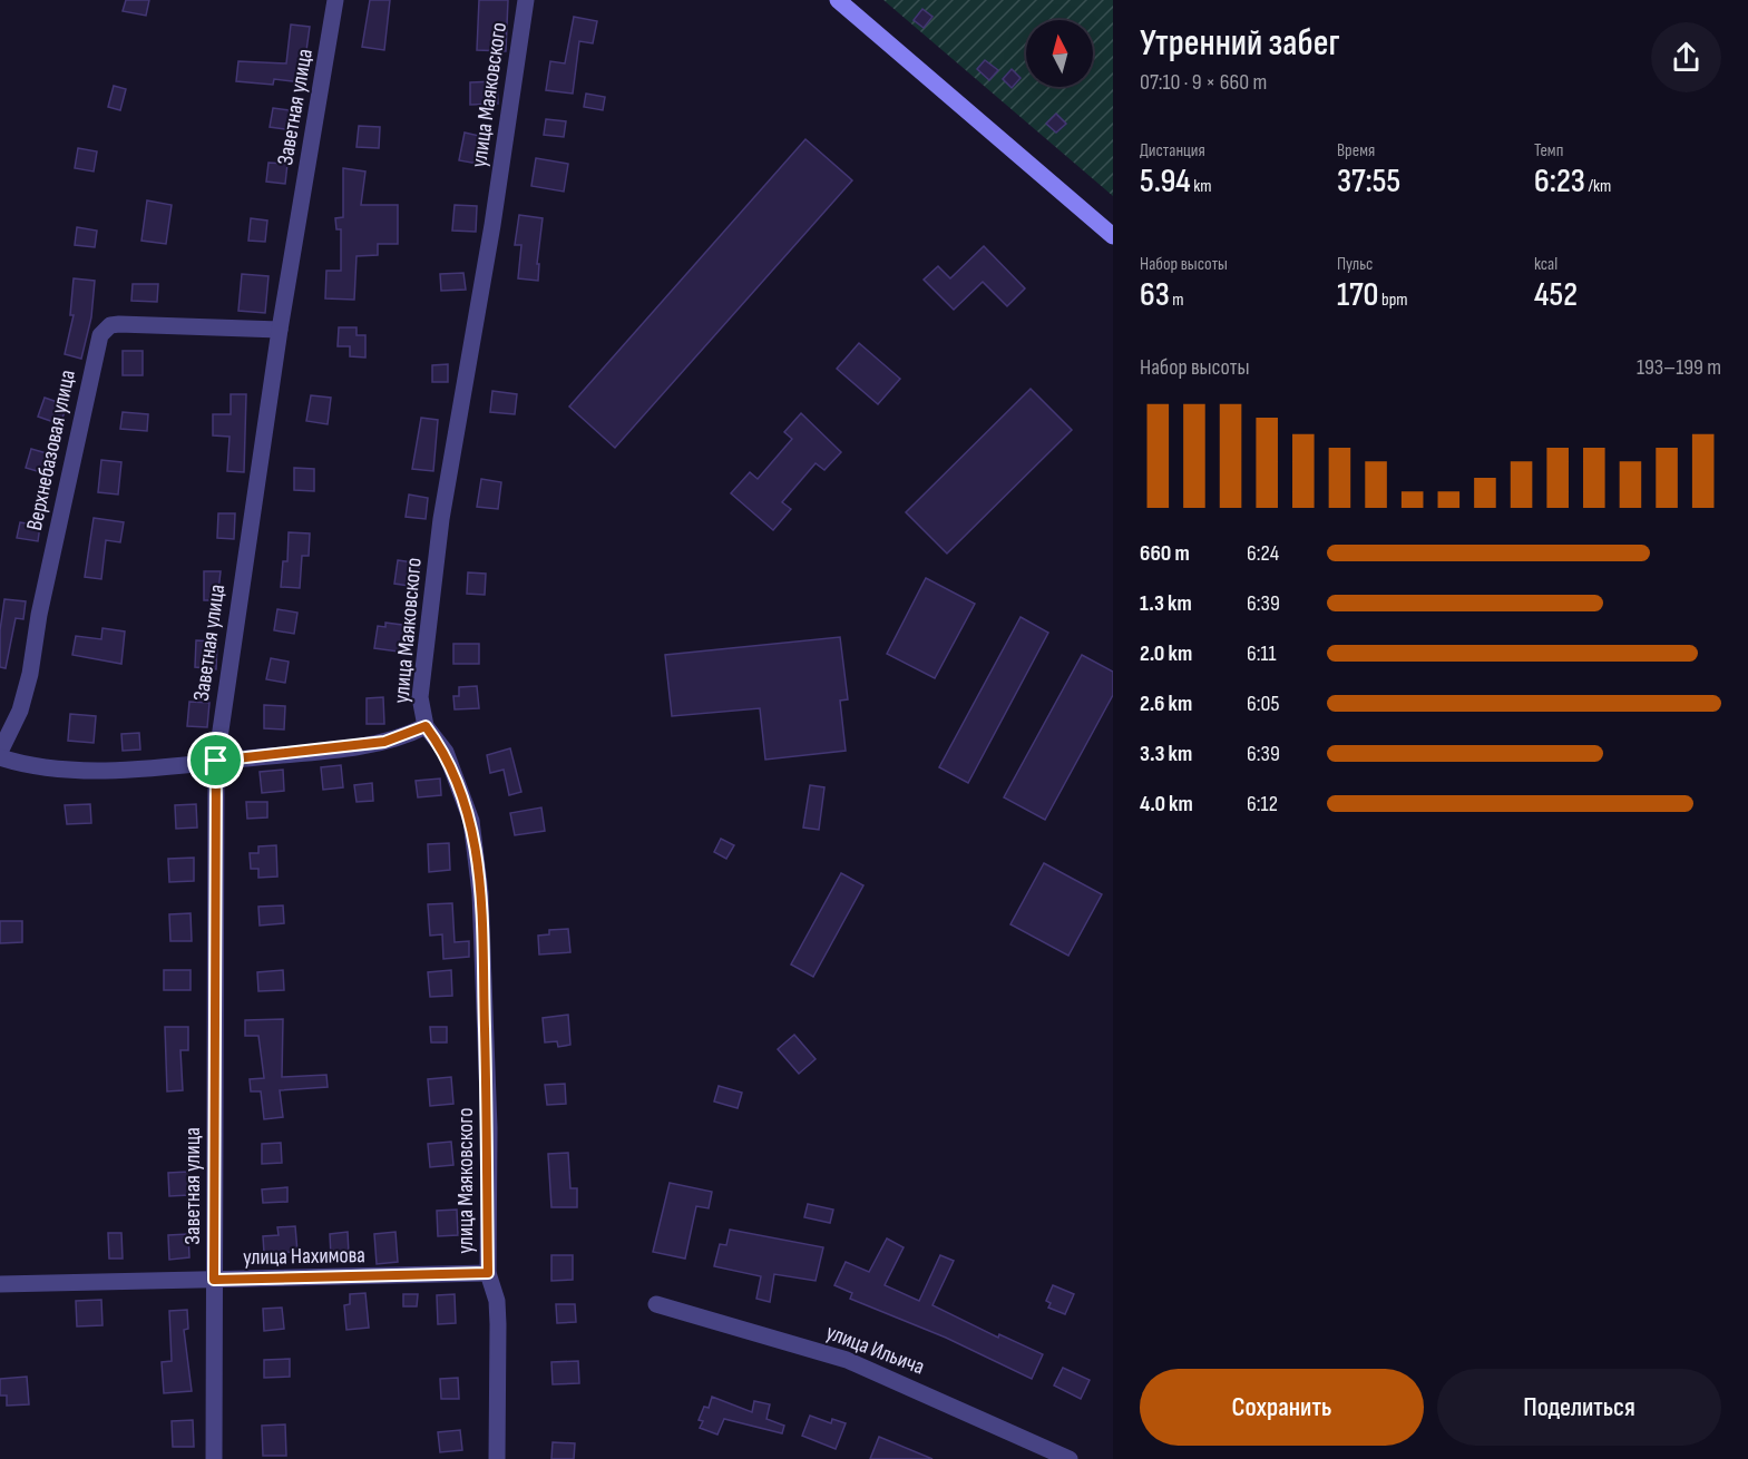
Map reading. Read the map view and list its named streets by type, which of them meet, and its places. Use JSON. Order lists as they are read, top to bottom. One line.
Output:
{"streets":{"street":["улица Маяковского","Заветная улица","Верхнебазовая улица","улица Нахимова","улица Ильича"]},"crossings":[["улица Маяковского","улица Нахимова"],["Заветная улица","Верхнебазовая улица"],["Заветная улица","улица Нахимова"]],"north":"top","page":{"heading":["Утренний забег","07:10 · 9 × 660 m"],"stats":[["Дистанция","5.94 km"],["Время","37:55"],["Темп","6:23 /km"],["Набор высоты","63 m"],["Пульс","170 bpm"],["kcal","452"]],"chart":["Набор высоты","193–199 m"],"list":[{"name":"660 m","note":"6:24"},{"name":"1.3 km","note":"6:39"},{"name":"2.0 km","note":"6:11"},{"name":"2.6 km","note":"6:05"},{"name":"3.3 km","note":"6:39"},{"name":"4.0 km","note":"6:12"}],"buttons":["Сохранить","Поделиться"]}}
